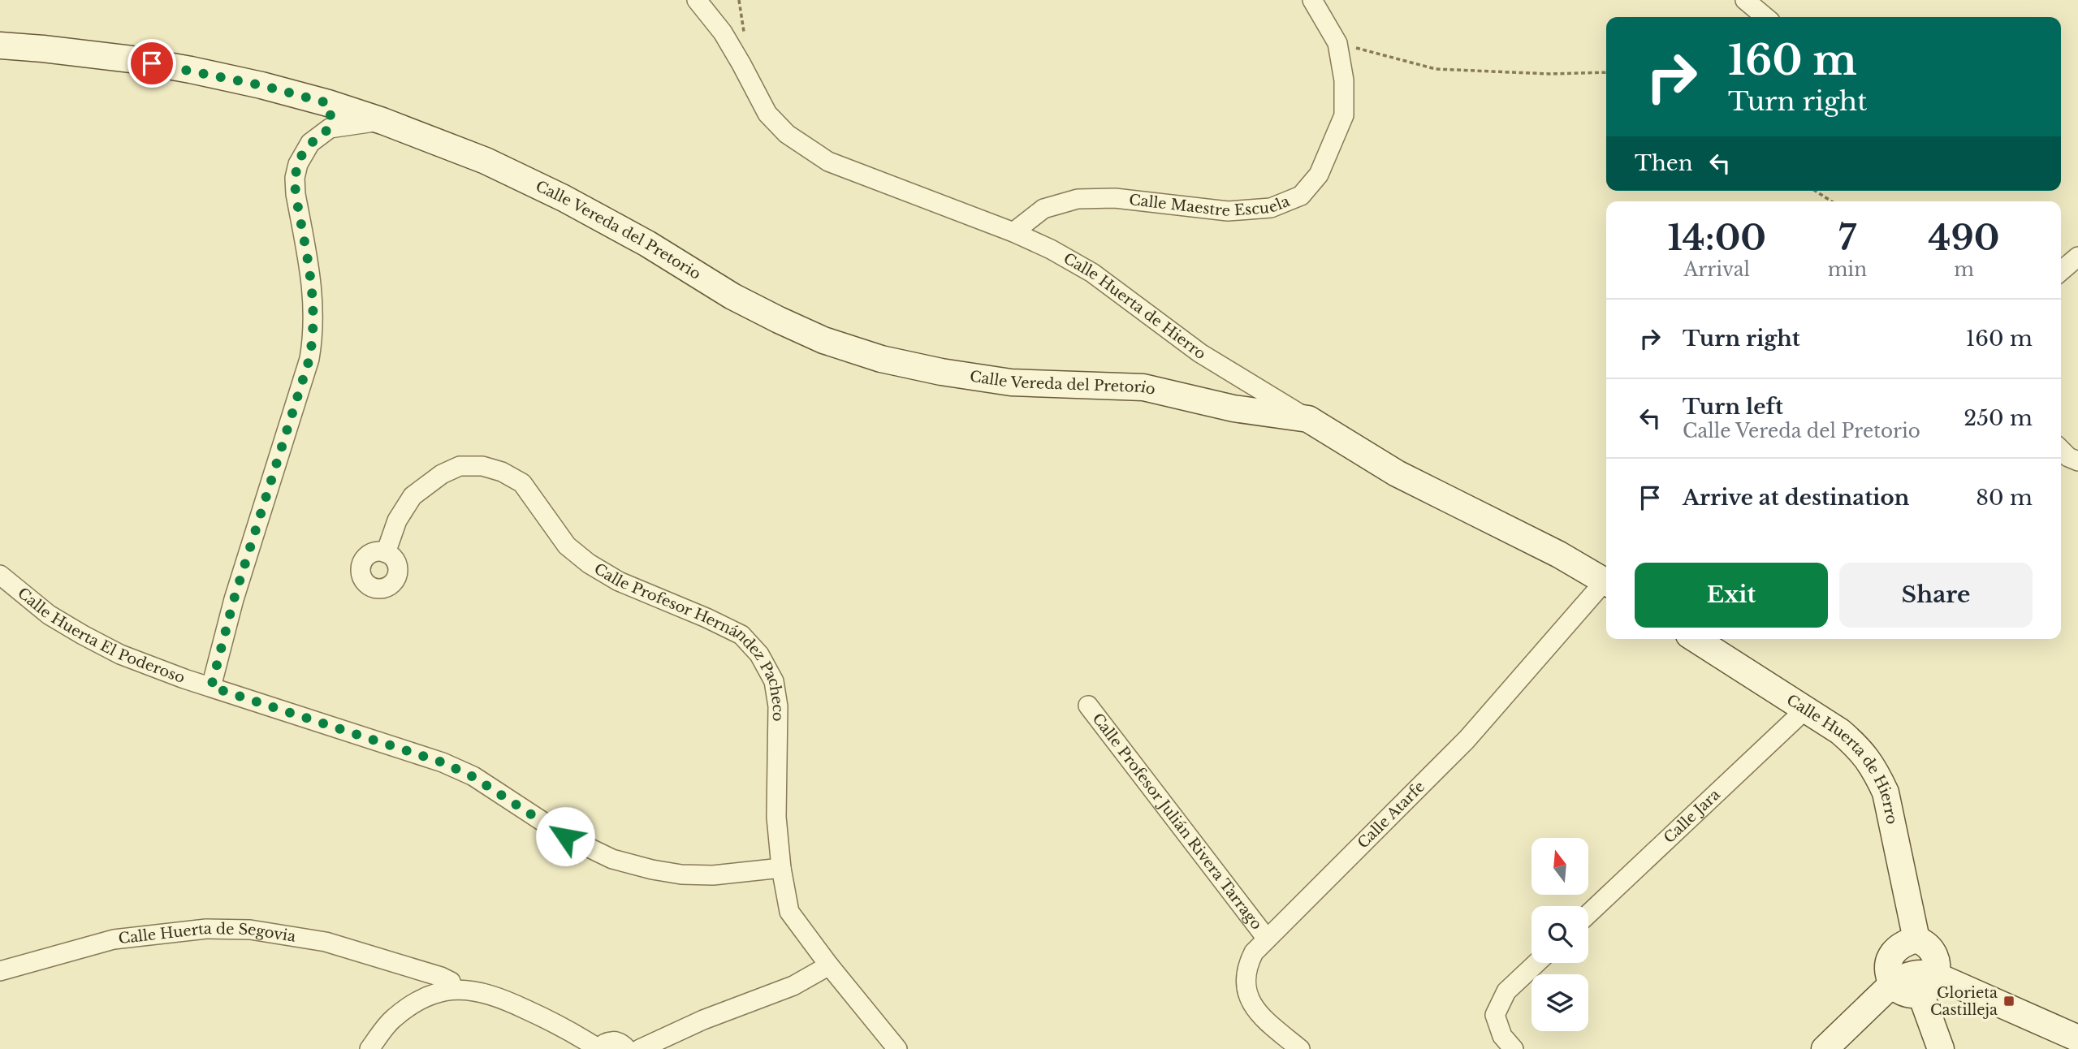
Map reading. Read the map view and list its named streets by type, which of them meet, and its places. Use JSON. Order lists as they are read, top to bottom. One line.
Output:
{"streets":{"street":["Calle Maestre Escuela","Calle Vereda del Pretorio","Calle Huerta de Hierro","Calle Huerta El Poderoso","Calle Profesor Hernández Pacheco","Calle Atarfe","Calle Jara","Calle Profesor Julián Rivera Tarrago","Calle Huerta de Segovia"]},"crossings":[["Calle Maestre Escuela","Calle Huerta de Hierro"],["Calle Vereda del Pretorio","Calle Huerta de Hierro"],["Calle Huerta de Hierro","Calle Jara"],["Calle Huerta El Poderoso","Calle Profesor Hernández Pacheco"],["Calle Atarfe","Calle Profesor Julián Rivera Tarrago"]],"places":{"transit":["Glorieta Castilleja"]},"north":"top","page":{"turn":["160 m","Turn right"],"then":"Then","eta":["14:00","Arrival","7","min","490","m"],"list":[{"name":"Turn right","value":"160 m"},{"name":"Turn left","note":"Calle Vereda del Pretorio","value":"250 m"},{"name":"Arrive at destination","value":"80 m"}],"buttons":["Exit","Share"]}}
